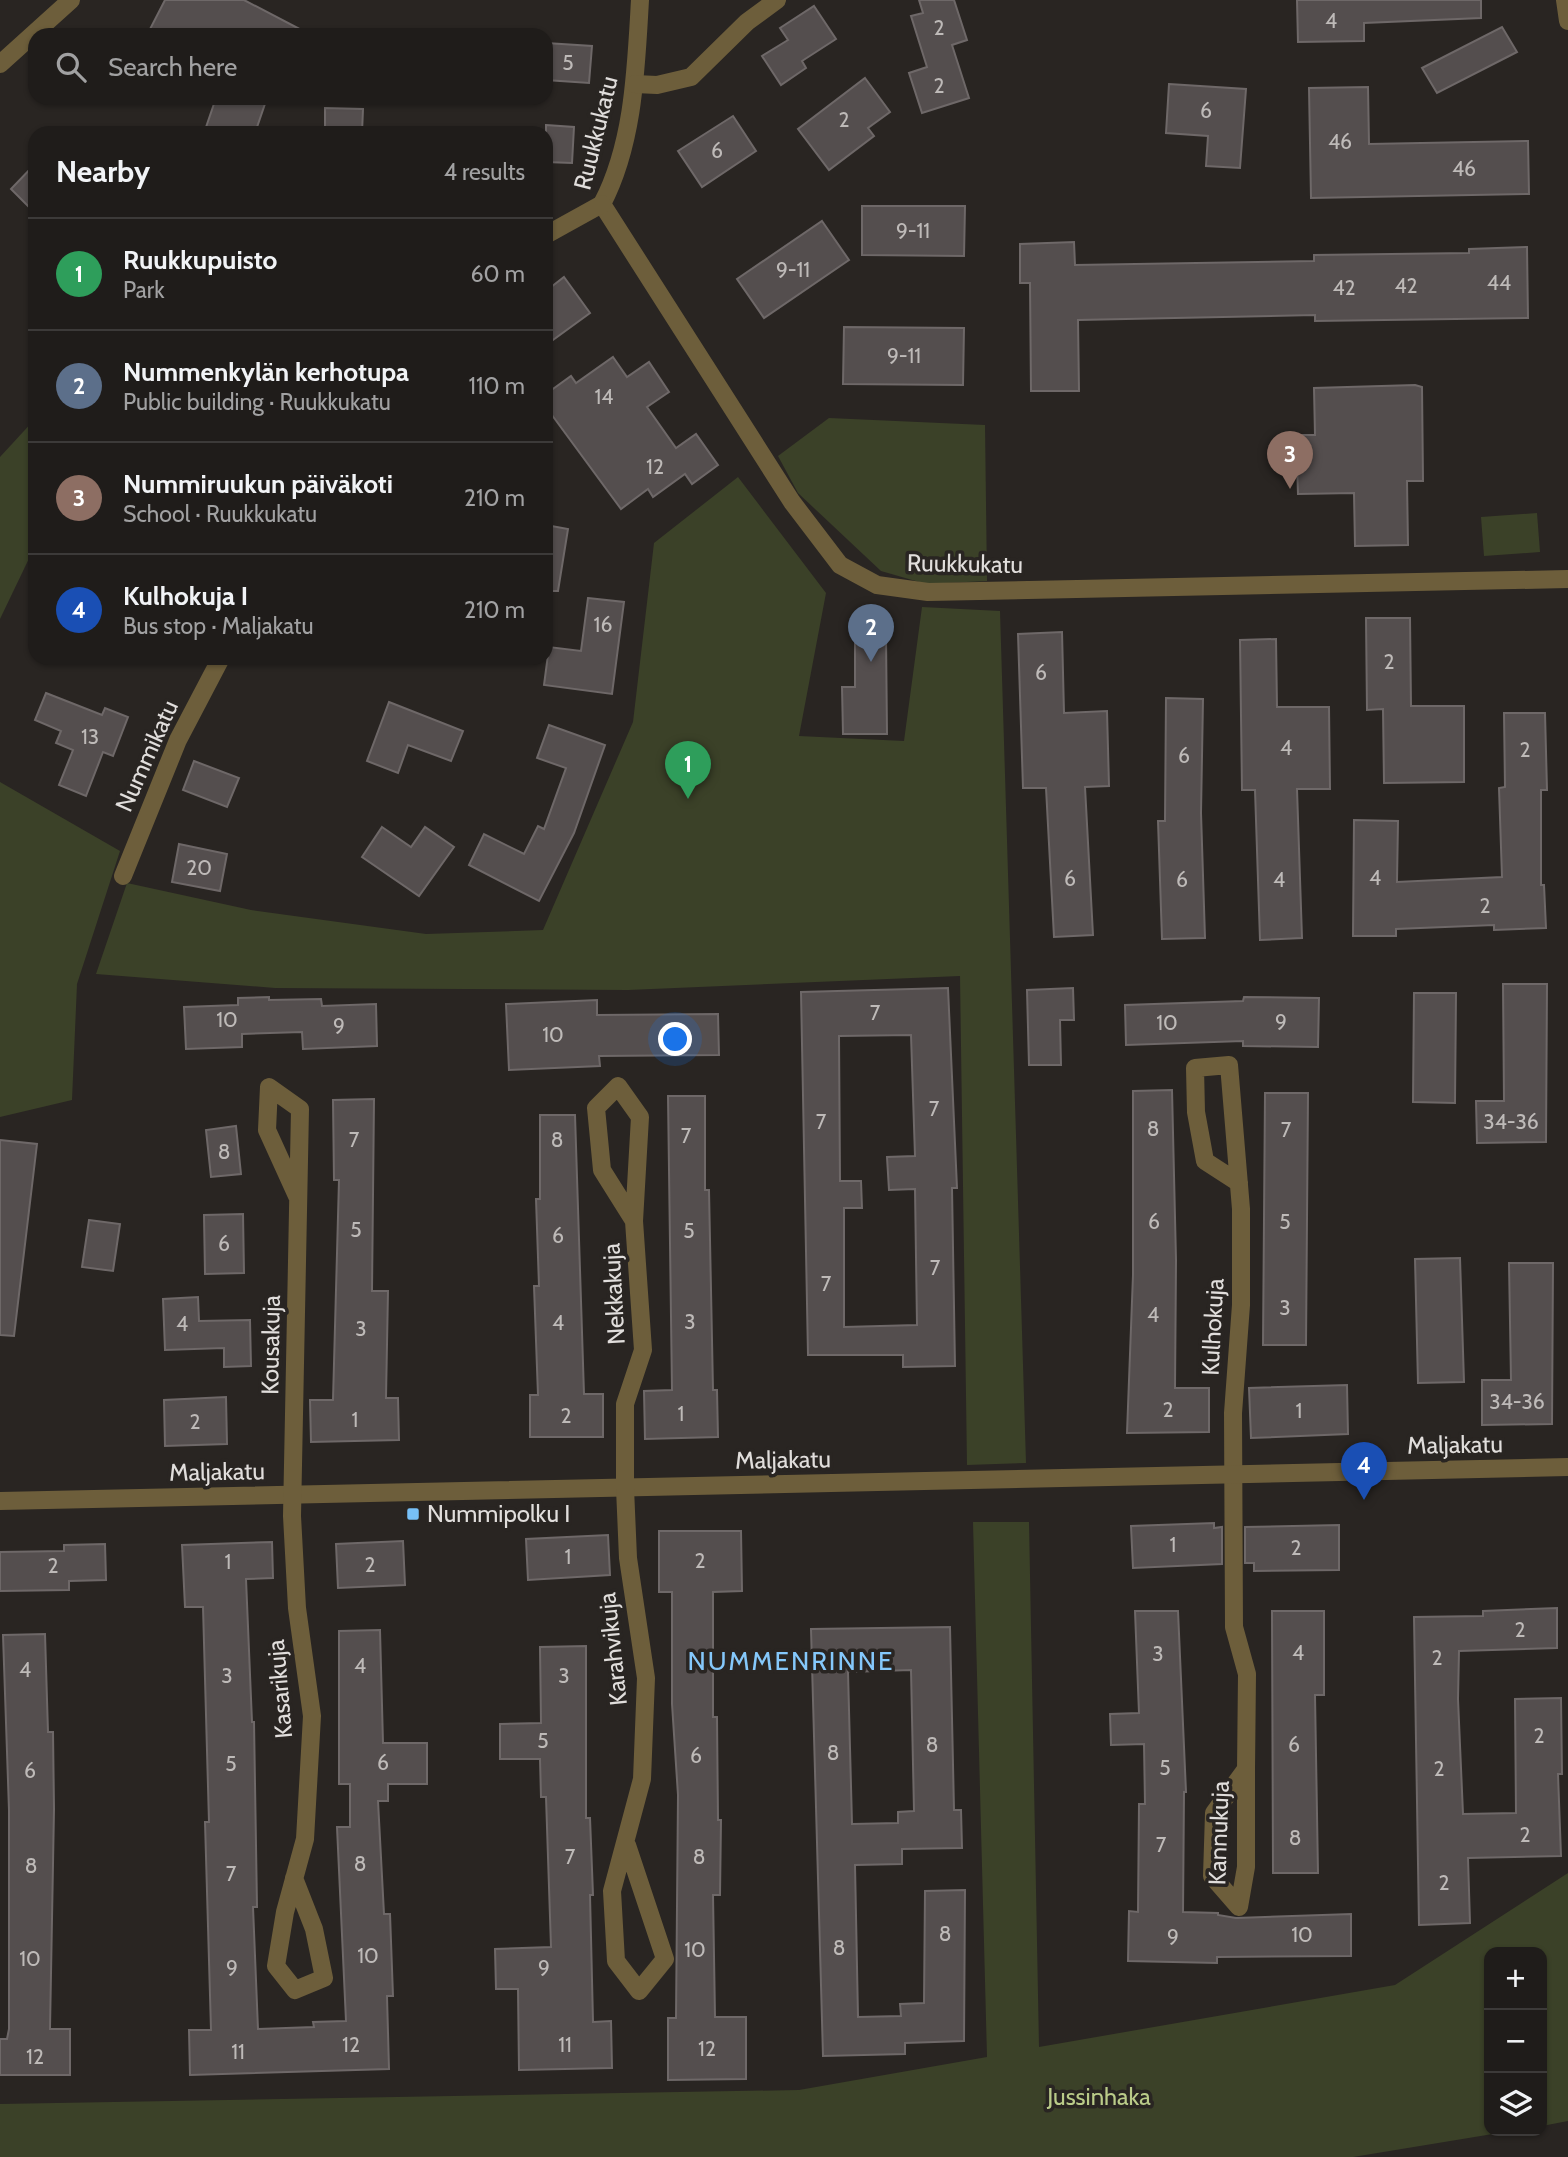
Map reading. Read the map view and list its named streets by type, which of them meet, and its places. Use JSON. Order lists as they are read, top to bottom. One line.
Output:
{"streets":{"street":["Ruukkukatu","Nummikatu","Nekkakuja","Kulhokuja","Kousakuja","Maljakatu","Karahvikuja","Kasarikuja","Kannukuja"]},"crossings":[["Nekkakuja","Maljakatu"],["Nekkakuja","Karahvikuja"],["Kulhokuja","Maljakatu"],["Kulhokuja","Kannukuja"],["Kousakuja","Maljakatu"],["Kousakuja","Kasarikuja"],["Maljakatu","Karahvikuja"],["Maljakatu","Kasarikuja"],["Maljakatu","Kannukuja"]],"districts":["NUMMENRINNE"],"parks":["Jussinhaka"],"places":{"transit":["Nummipolku I"]},"house_numbers":["4","2","5","2","6","2","46","6","46","9-11","9-11","44","42","42","9-11","14","12","16","2","6","13","4","2","6","20","4","6","6","4","2","7","10","9","10","9","10","7","7","34-36","8","7","7","7","8","8","6","5","5","5","6","6","7","7","3","4","3","4","4","3","34-36","2","1","1","2","1","2","1","2","1","2","1","2","2","2","4","3","2","4","4","3","3","2","5","8","6","8","6","6","5","5","2","6","2","8","7","7","8","8","8","7","2","8","10","9","8","10","10","10","9","9","12","11","12","11","12"],"page":{"search":"Search here","heading":["Nearby","4 results"],"list":[{"mark":"1","name":"Ruukkupuisto","note":"Park","value":"60 m"},{"mark":"2","name":"Nummenkylän kerhotupa","note":"Public building · Ruukkukatu","value":"110 m"},{"mark":"3","name":"Nummiruukun päiväkoti","note":"School · Ruukkukatu","value":"210 m"},{"mark":"4","name":"Kulhokuja I","note":"Bus stop · Maljakatu","value":"210 m"}],"pins":["3","2","1","4"],"map_buttons":["+","−"]}}
